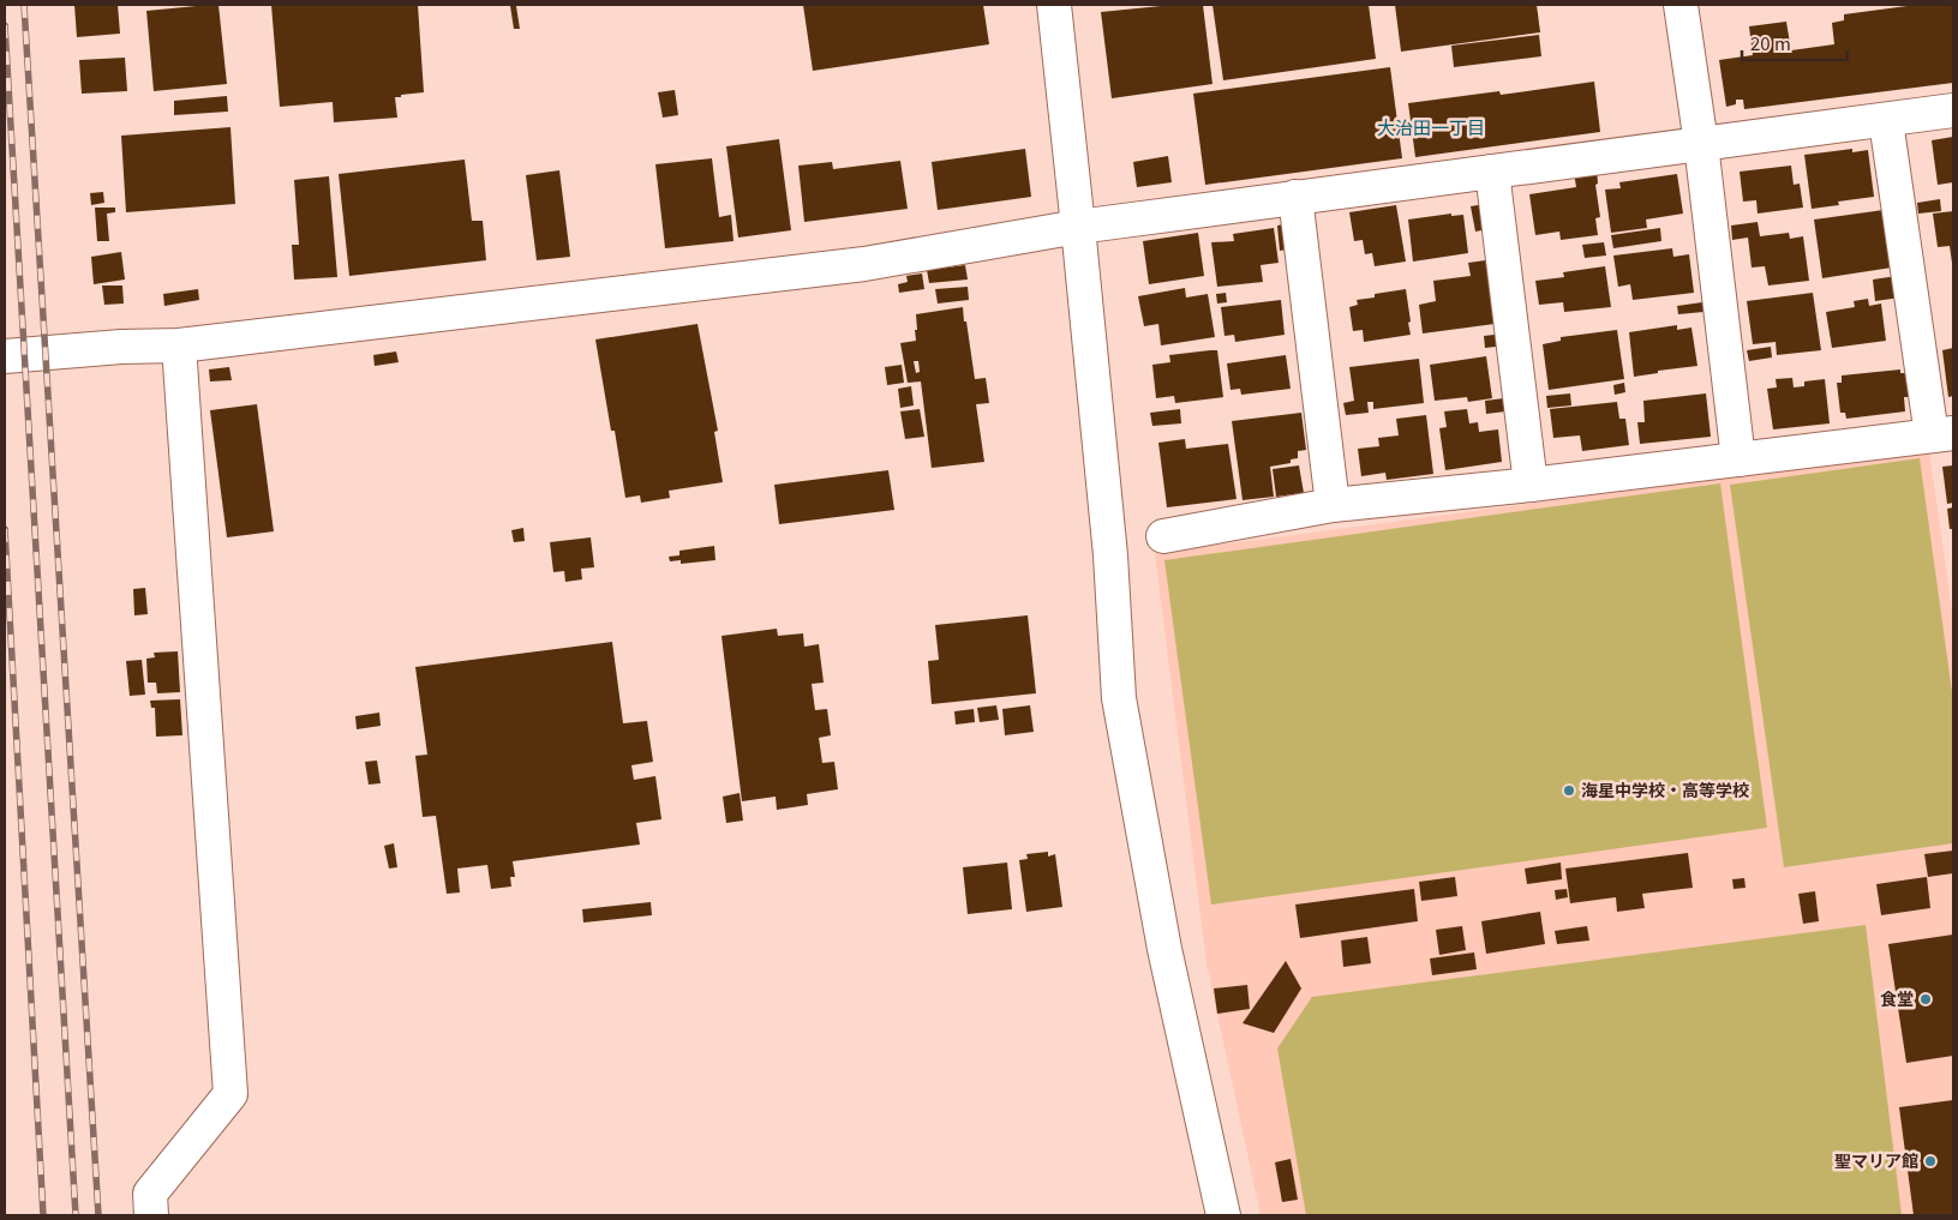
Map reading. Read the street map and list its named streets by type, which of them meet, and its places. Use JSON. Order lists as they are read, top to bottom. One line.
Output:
{"districts":["大治田一丁目"],"places":["海星中学校・高等学校","食堂","聖マリア館"],"scale_bar":"20 m"}
